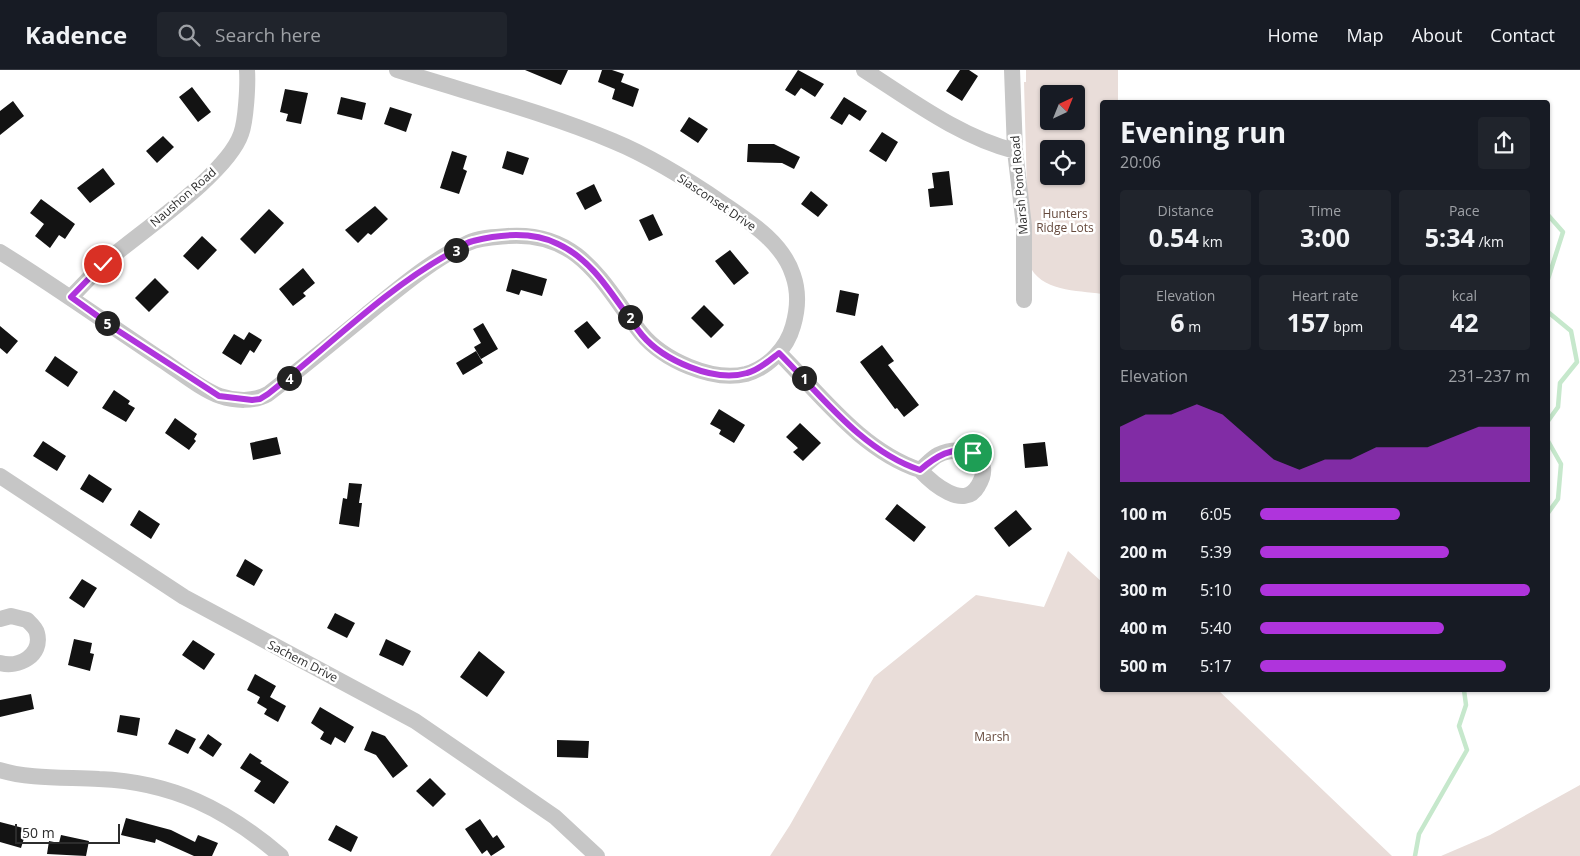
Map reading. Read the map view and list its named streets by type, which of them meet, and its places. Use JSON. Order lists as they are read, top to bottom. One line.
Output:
{"streets":{"street":["Marsh Pond Road","Naushon Road","Siasconset Drive","Sachem Drive"]},"crossings":[["Naushon Road","Siasconset Drive"]],"parks":["Hunters Ridge Lots","Marsh"],"scale_bar":"50 m","north":"top right","page":{"header":"Kadence","search":"Search here","nav":["Home","Map","About","Contact"],"heading":["Evening run","20:06"],"stats":[["Distance","0.54 km"],["Time","3:00"],["Pace","5:34 /km"],["Elevation","6 m"],["Heart rate","157 bpm"],["kcal","42"]],"pins":["3","2","5","1","4"],"chart":["Elevation","231–237 m"],"list":[{"name":"100 m","note":"6:05"},{"name":"200 m","note":"5:39"},{"name":"300 m","note":"5:10"},{"name":"400 m","note":"5:40"},{"name":"500 m","note":"5:17"}],"scale":"50 m"}}
